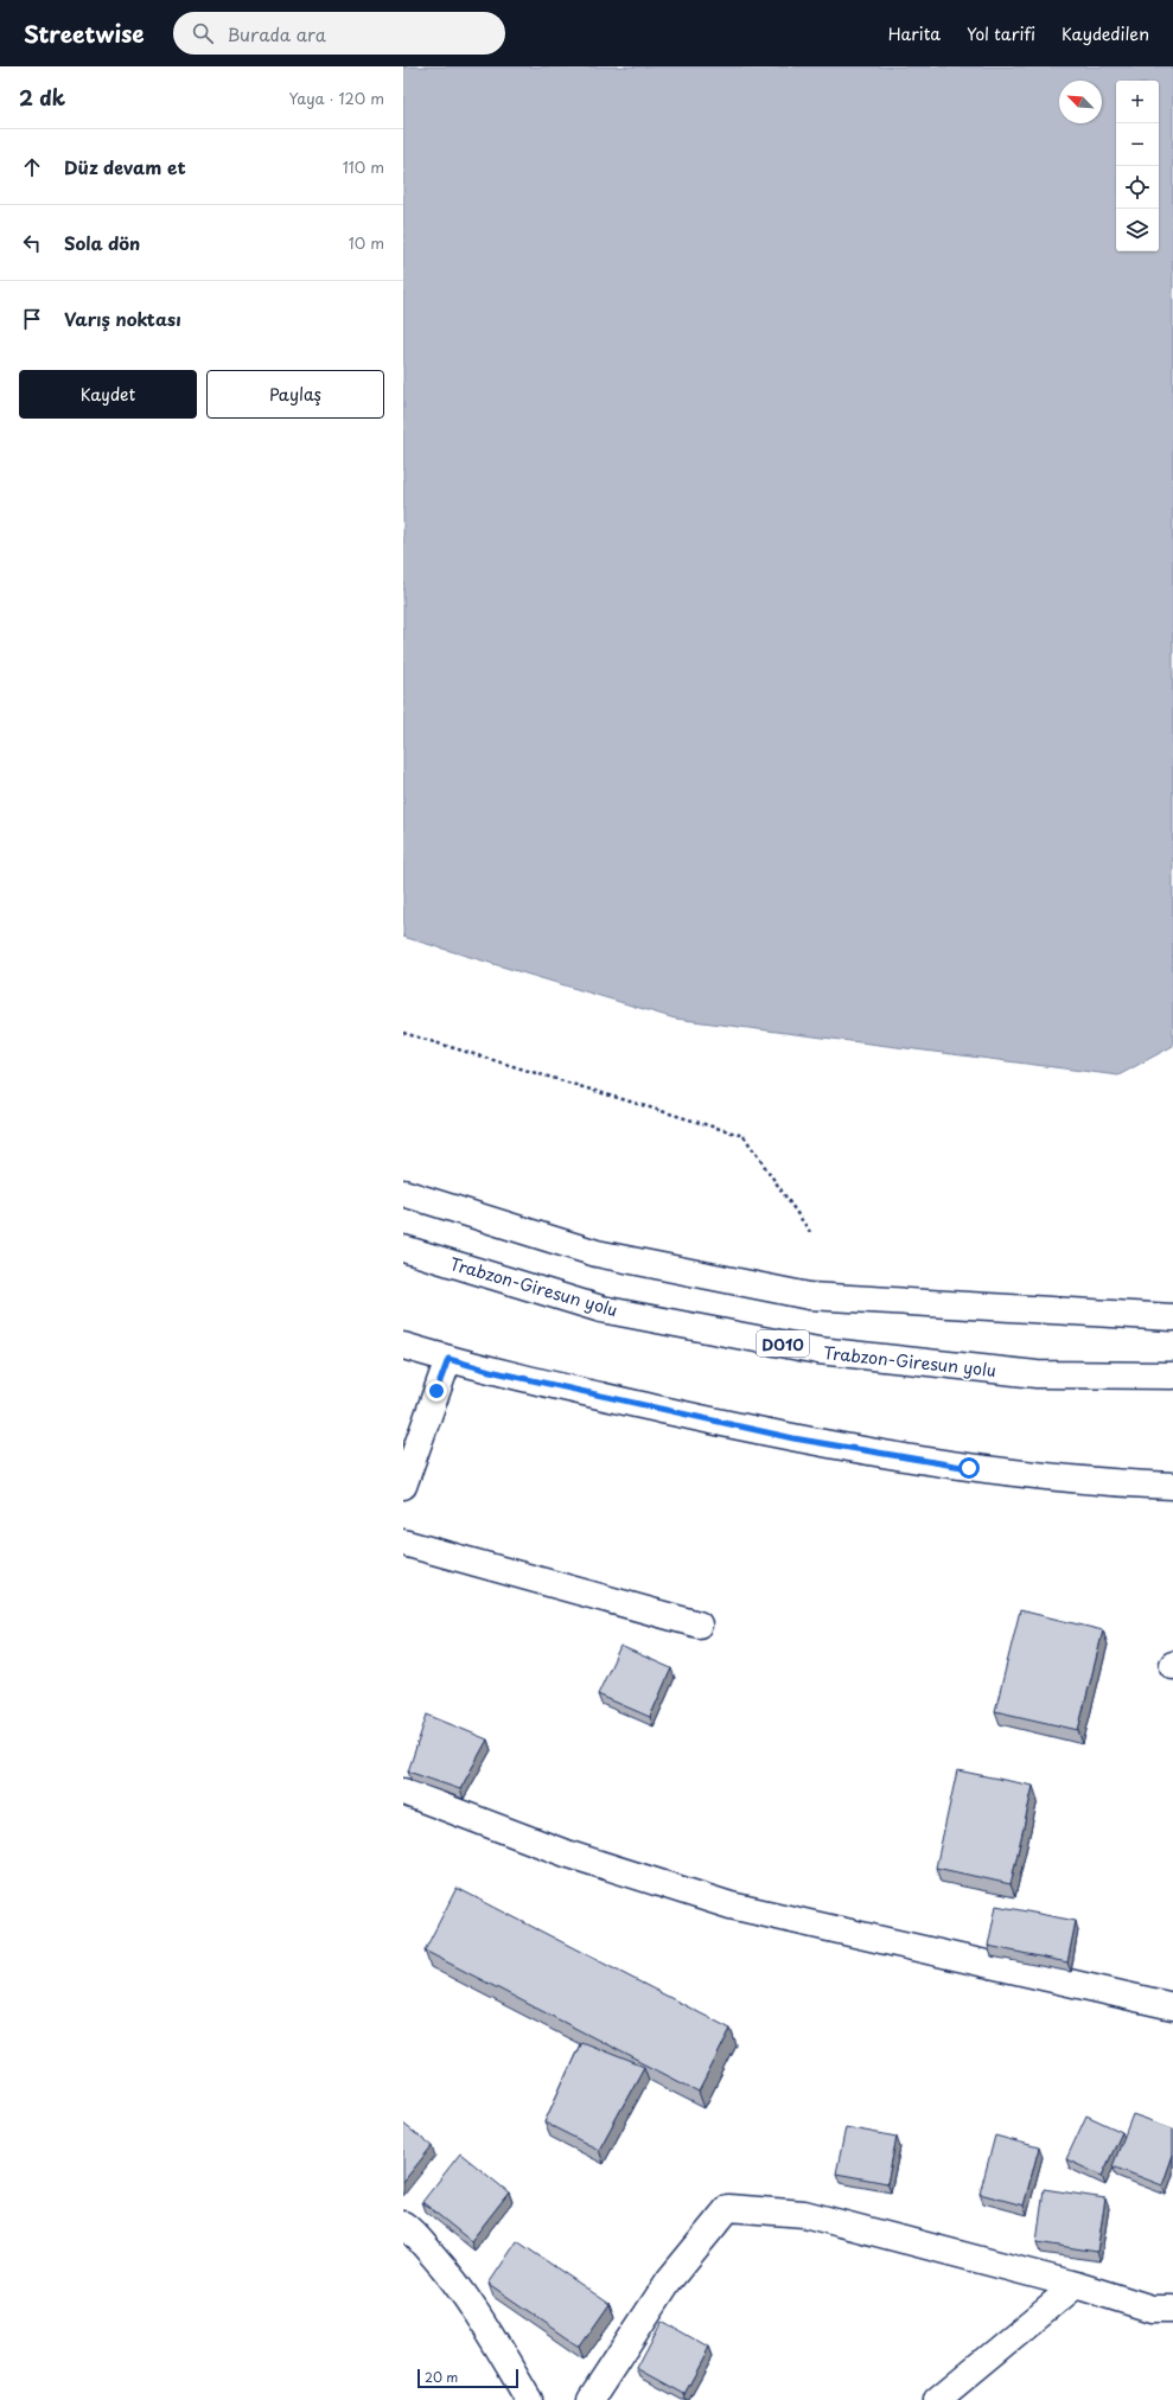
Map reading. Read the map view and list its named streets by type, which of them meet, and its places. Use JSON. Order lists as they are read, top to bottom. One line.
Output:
{"streets":{"main road":["Trabzon-Giresun yolu","D010"]},"scale_bar":"20 m","north":"top left","page":{"header":"Streetwise","search":"Burada ara","nav":["Harita","Yol tarifi","Kaydedilen"],"heading":["2 dk","Yaya · 120 m"],"map_buttons":["+","−"],"list":[["Düz devam et","110 m"],["Sola dön","10 m"],"Varış noktası"],"buttons":["Kaydet","Paylaş"],"scale":"20 m"}}
